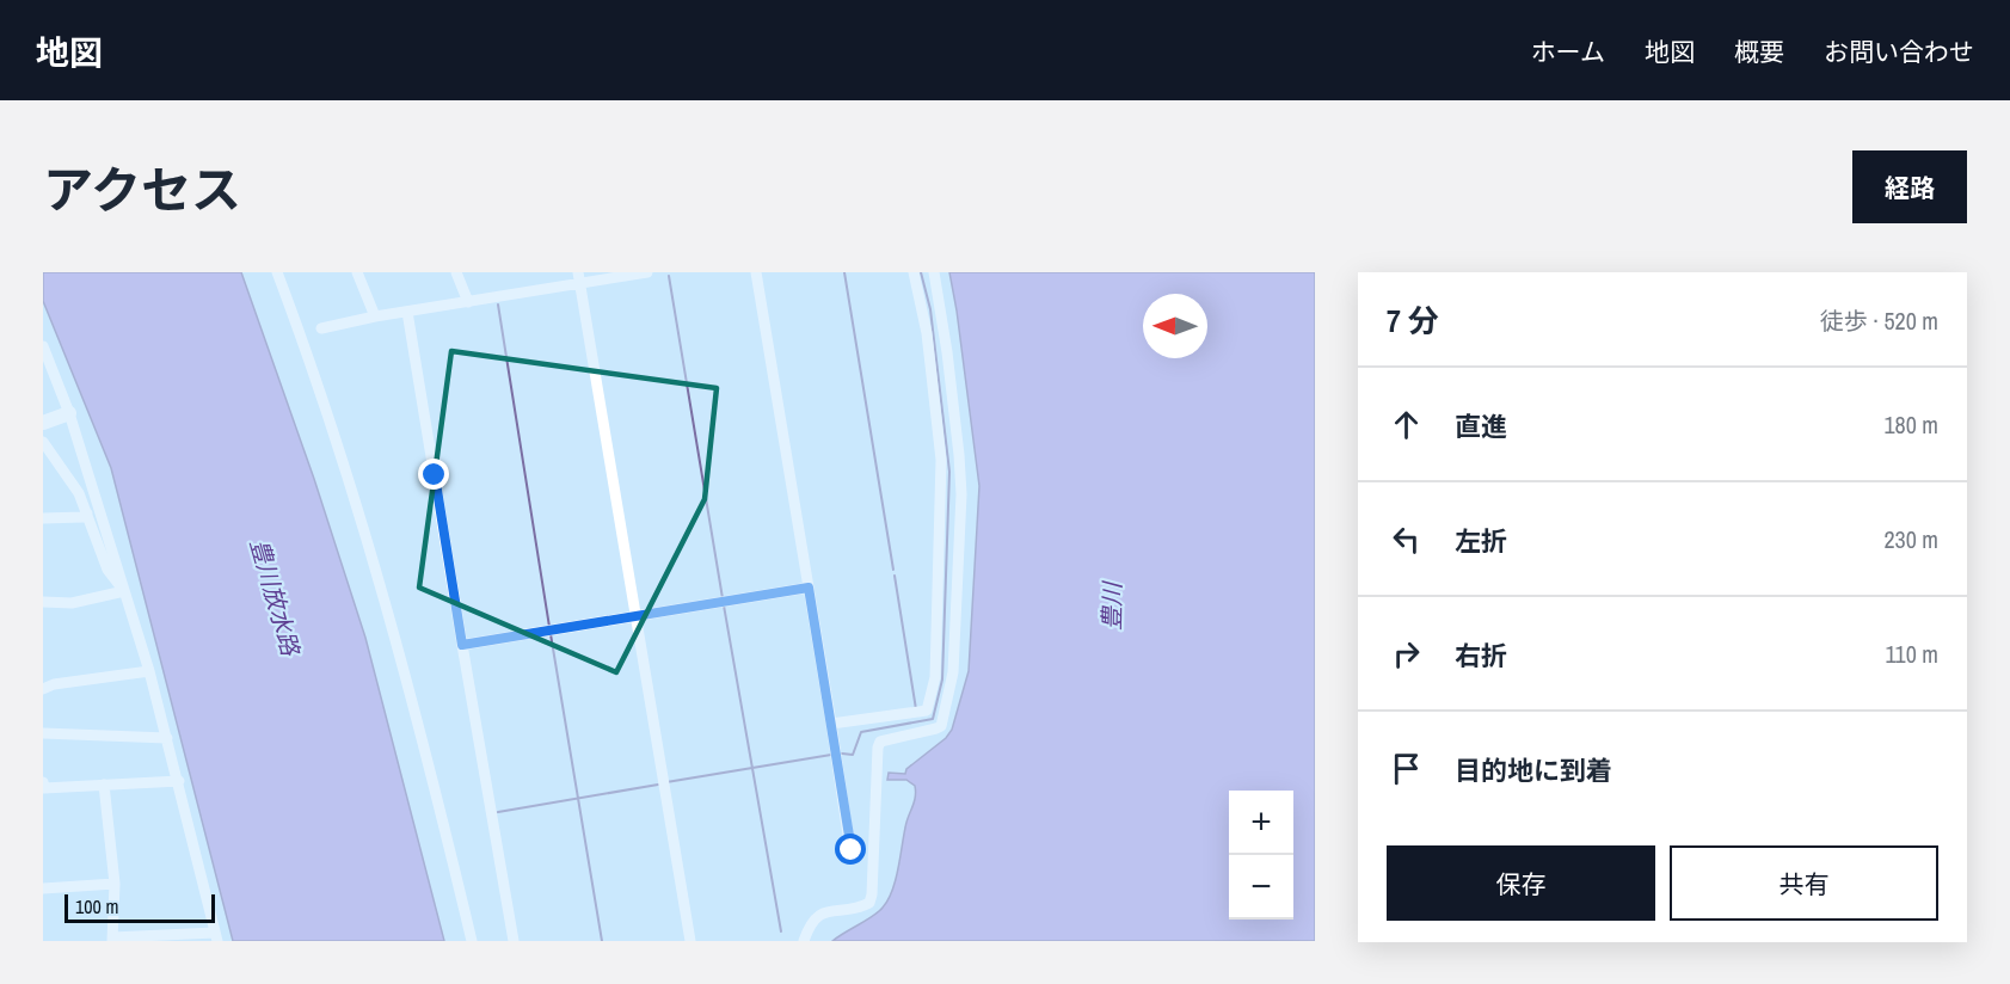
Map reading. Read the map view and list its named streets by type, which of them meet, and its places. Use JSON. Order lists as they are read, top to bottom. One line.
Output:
{"water":["豊川放水路","豊川"],"scale_bar":"100 m","north":"left","page":{"header":"地図","nav":["ホーム","地図","概要","お問い合わせ"],"title":"アクセス","buttons":["経路",["保存","共有"]],"heading":["7 分","徒歩 · 520 m"],"list":[["直進","180 m"],["左折","230 m"],["右折","110 m"],"目的地に到着"],"map_buttons":["+","−"],"scale":"100 m"}}
